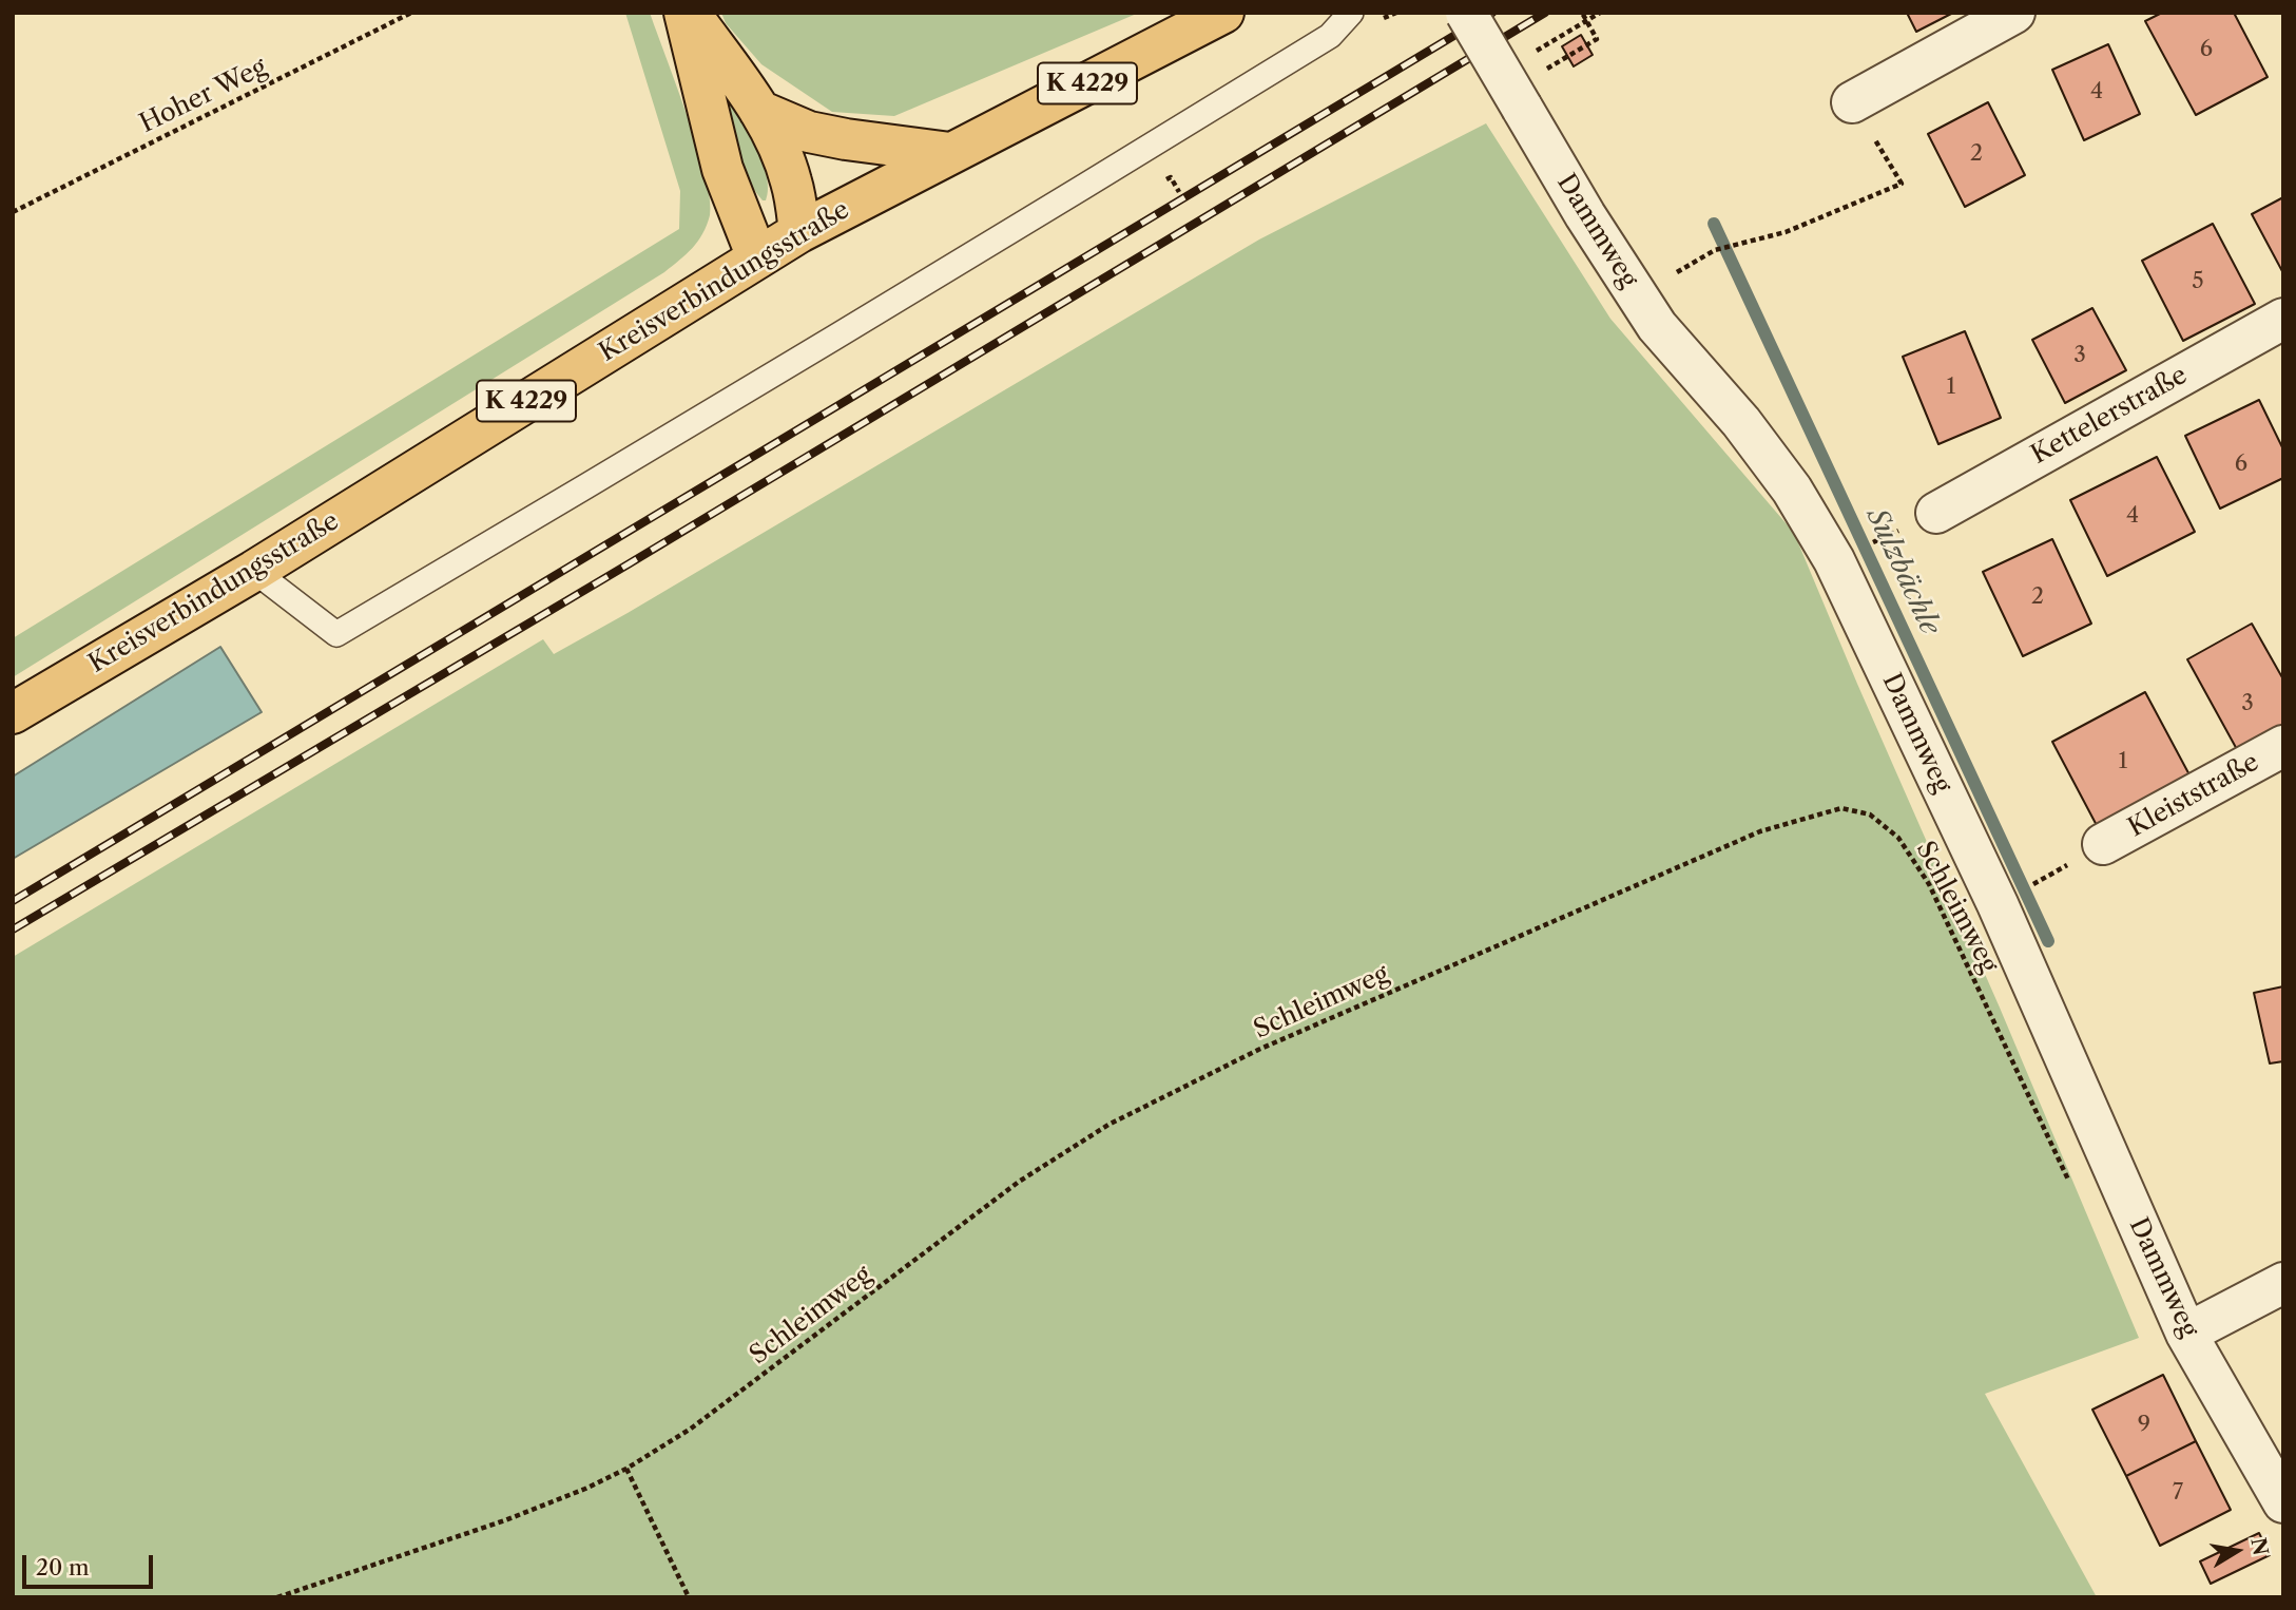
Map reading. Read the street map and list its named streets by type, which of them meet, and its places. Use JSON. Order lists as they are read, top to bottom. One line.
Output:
{"streets":{"main road":["K 4229","Kreisverbindungsstraße"],"street":["Dammweg","Kettelerstraße","Kleiststraße"],"path":["Hoher Weg","Schleimweg"]},"water":["Sulzbächle"],"house_numbers":["6","4","2","5","3","1","6","4","2","3","1","9","7"],"scale_bar":"20 m","north":"right"}
